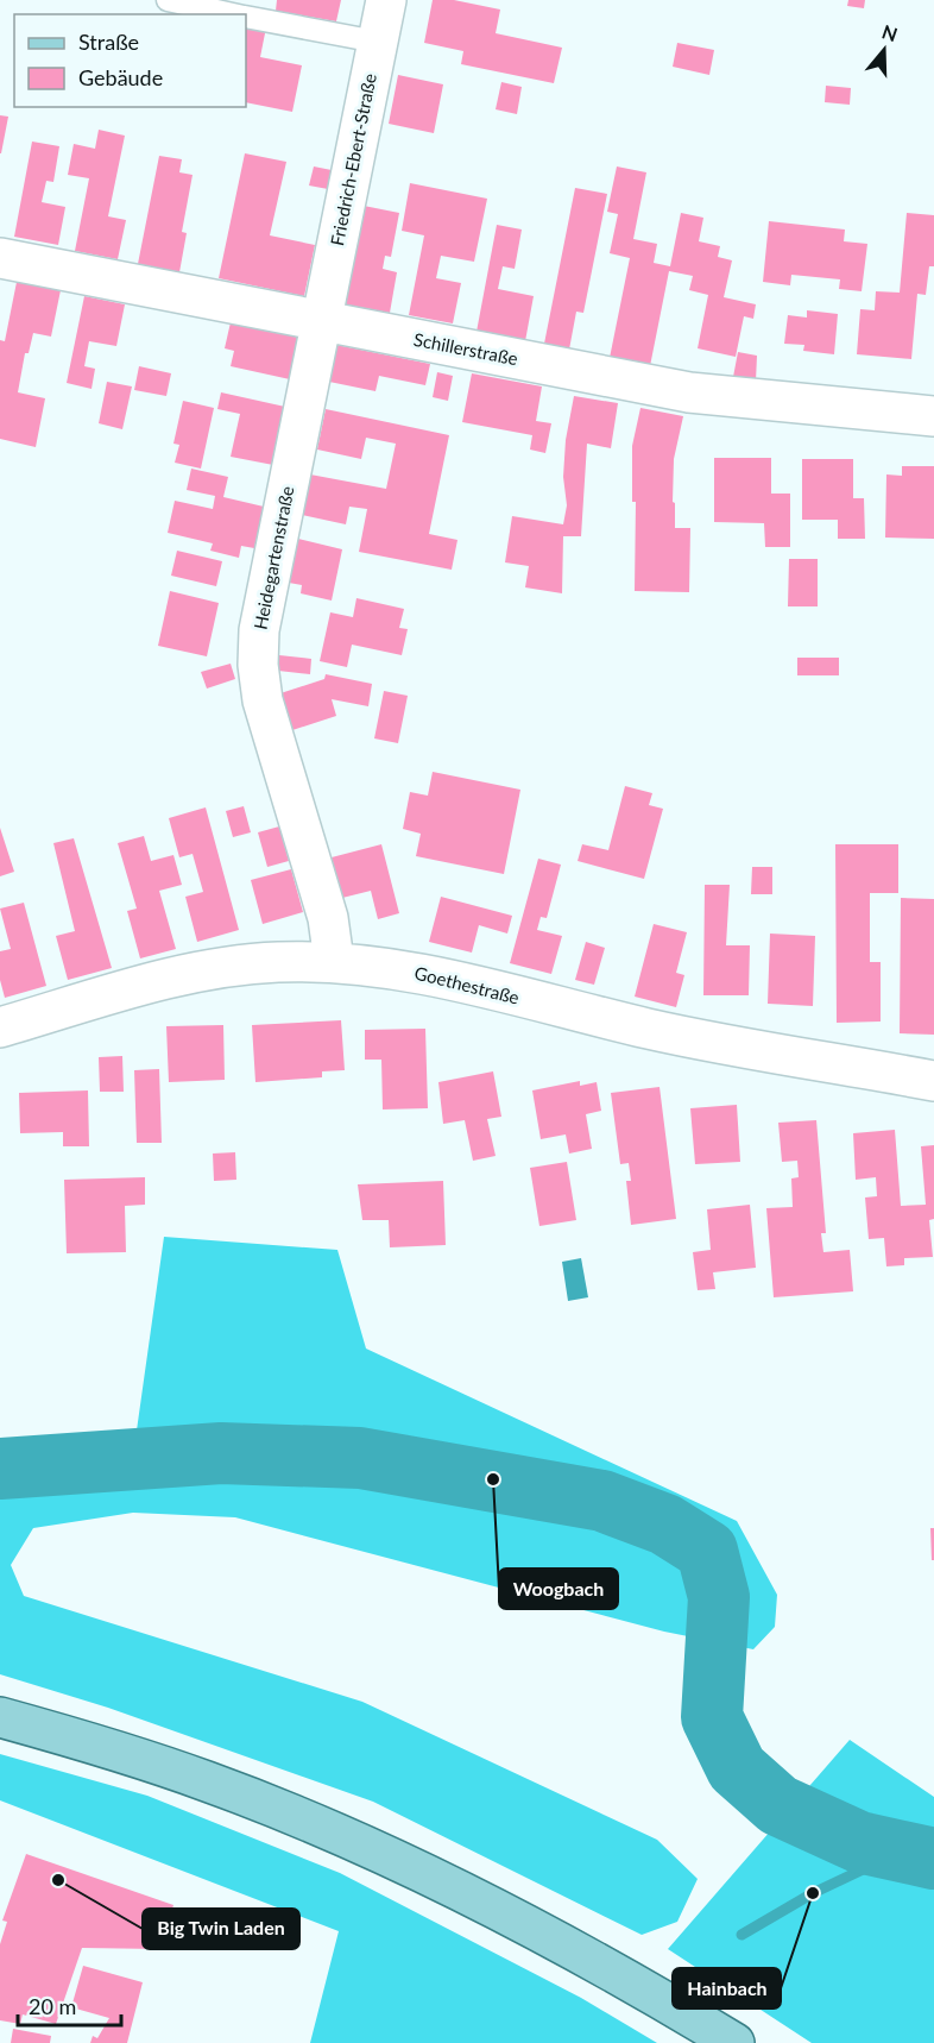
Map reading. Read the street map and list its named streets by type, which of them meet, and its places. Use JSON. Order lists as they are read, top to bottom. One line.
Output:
{"streets":{"street":["Friedrich-Ebert-Straße","Schillerstraße","Heidegartenstraße","Goethestraße"]},"crossings":[["Friedrich-Ebert-Straße","Schillerstraße"],["Friedrich-Ebert-Straße","Heidegartenstraße"],["Schillerstraße","Heidegartenstraße"],["Heidegartenstraße","Goethestraße"]],"places":["Woogbach","Big Twin Laden","Hainbach"],"legend":["Straße","Gebäude"],"scale_bar":"20 m","north":"top"}
